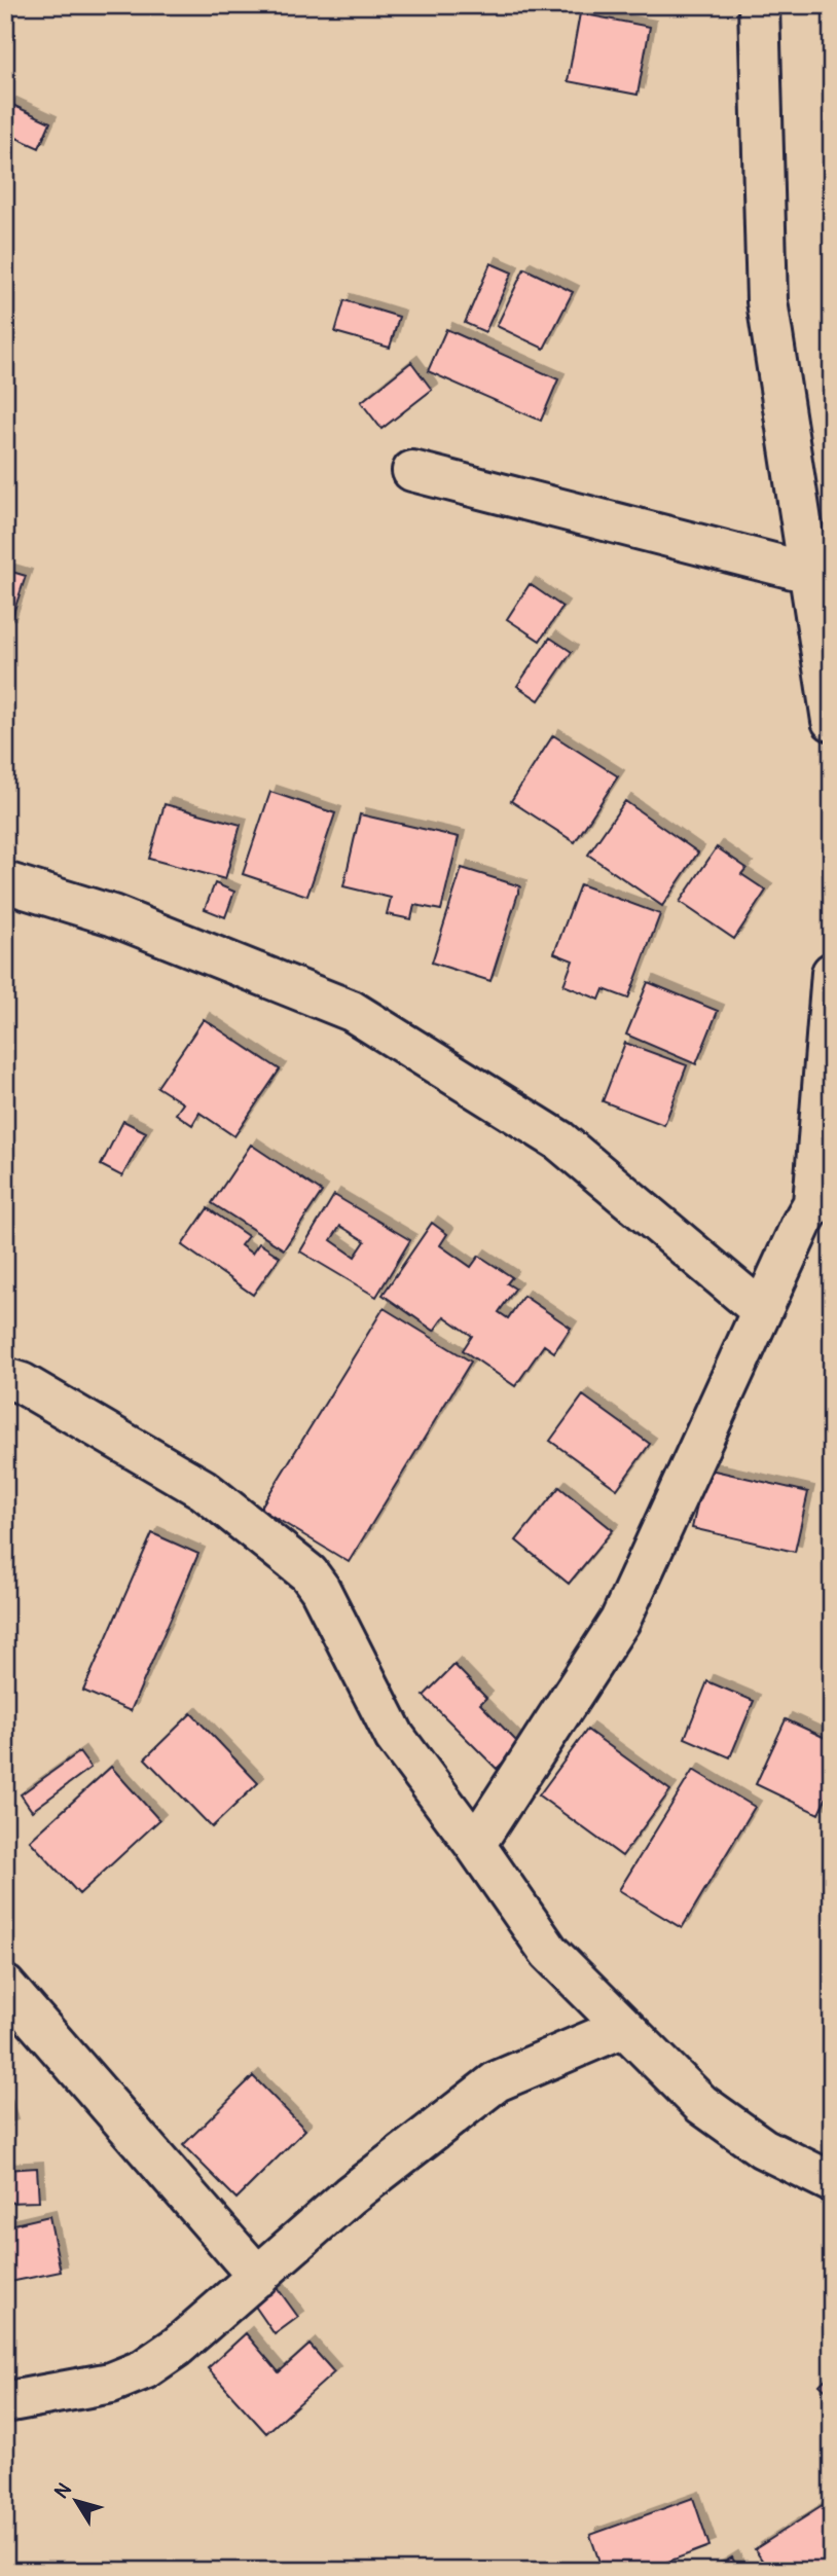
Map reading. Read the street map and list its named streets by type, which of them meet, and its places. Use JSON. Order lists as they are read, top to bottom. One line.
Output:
{"north":"top left"}
